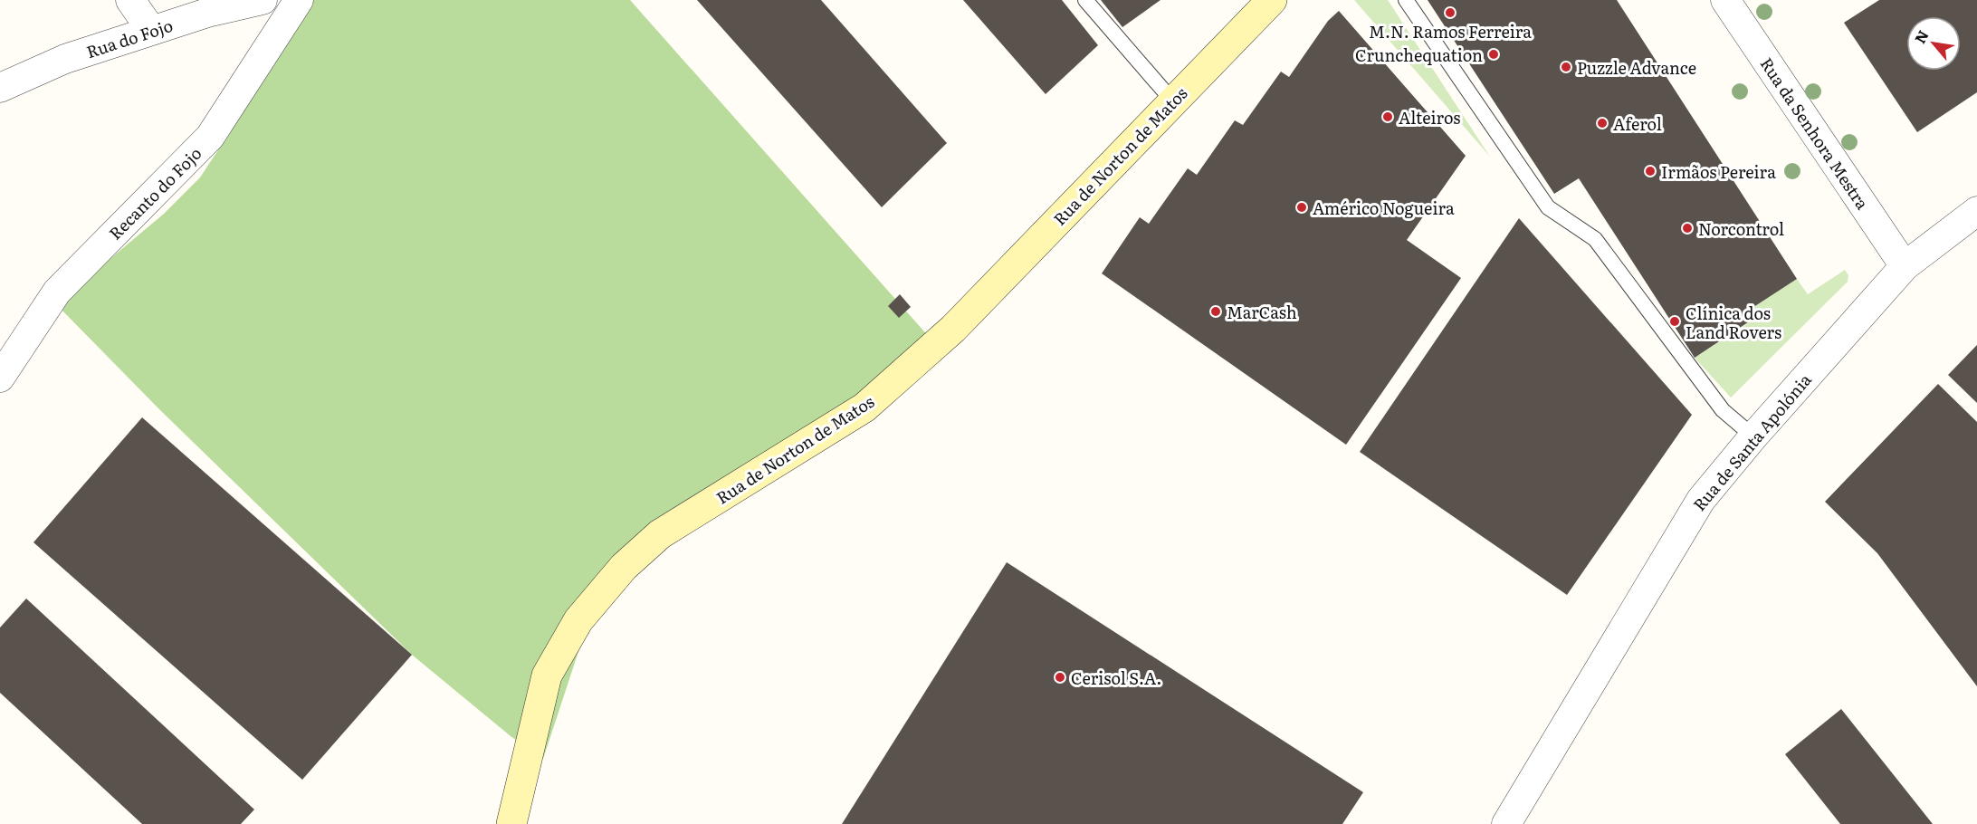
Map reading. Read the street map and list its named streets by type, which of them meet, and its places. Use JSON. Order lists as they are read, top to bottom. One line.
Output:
{"streets":{"street":["Rua do Fojo","Rua da Senhora Mestra","Rua de Norton de Matos","Recanto do Fojo","Rua de Santa Apolónia"]},"crossings":[["Rua da Senhora Mestra","Rua de Santa Apolónia"]],"places":["M.N. Ramos Ferreira","Crunchequation","Puzzle Advance","Alteiros","Aferol","Irmãos Pereira","Américo Nogueira","Norcontrol","MarCash","Clínica dos Land Rovers","Cerisol S.A."],"north":"top left"}
